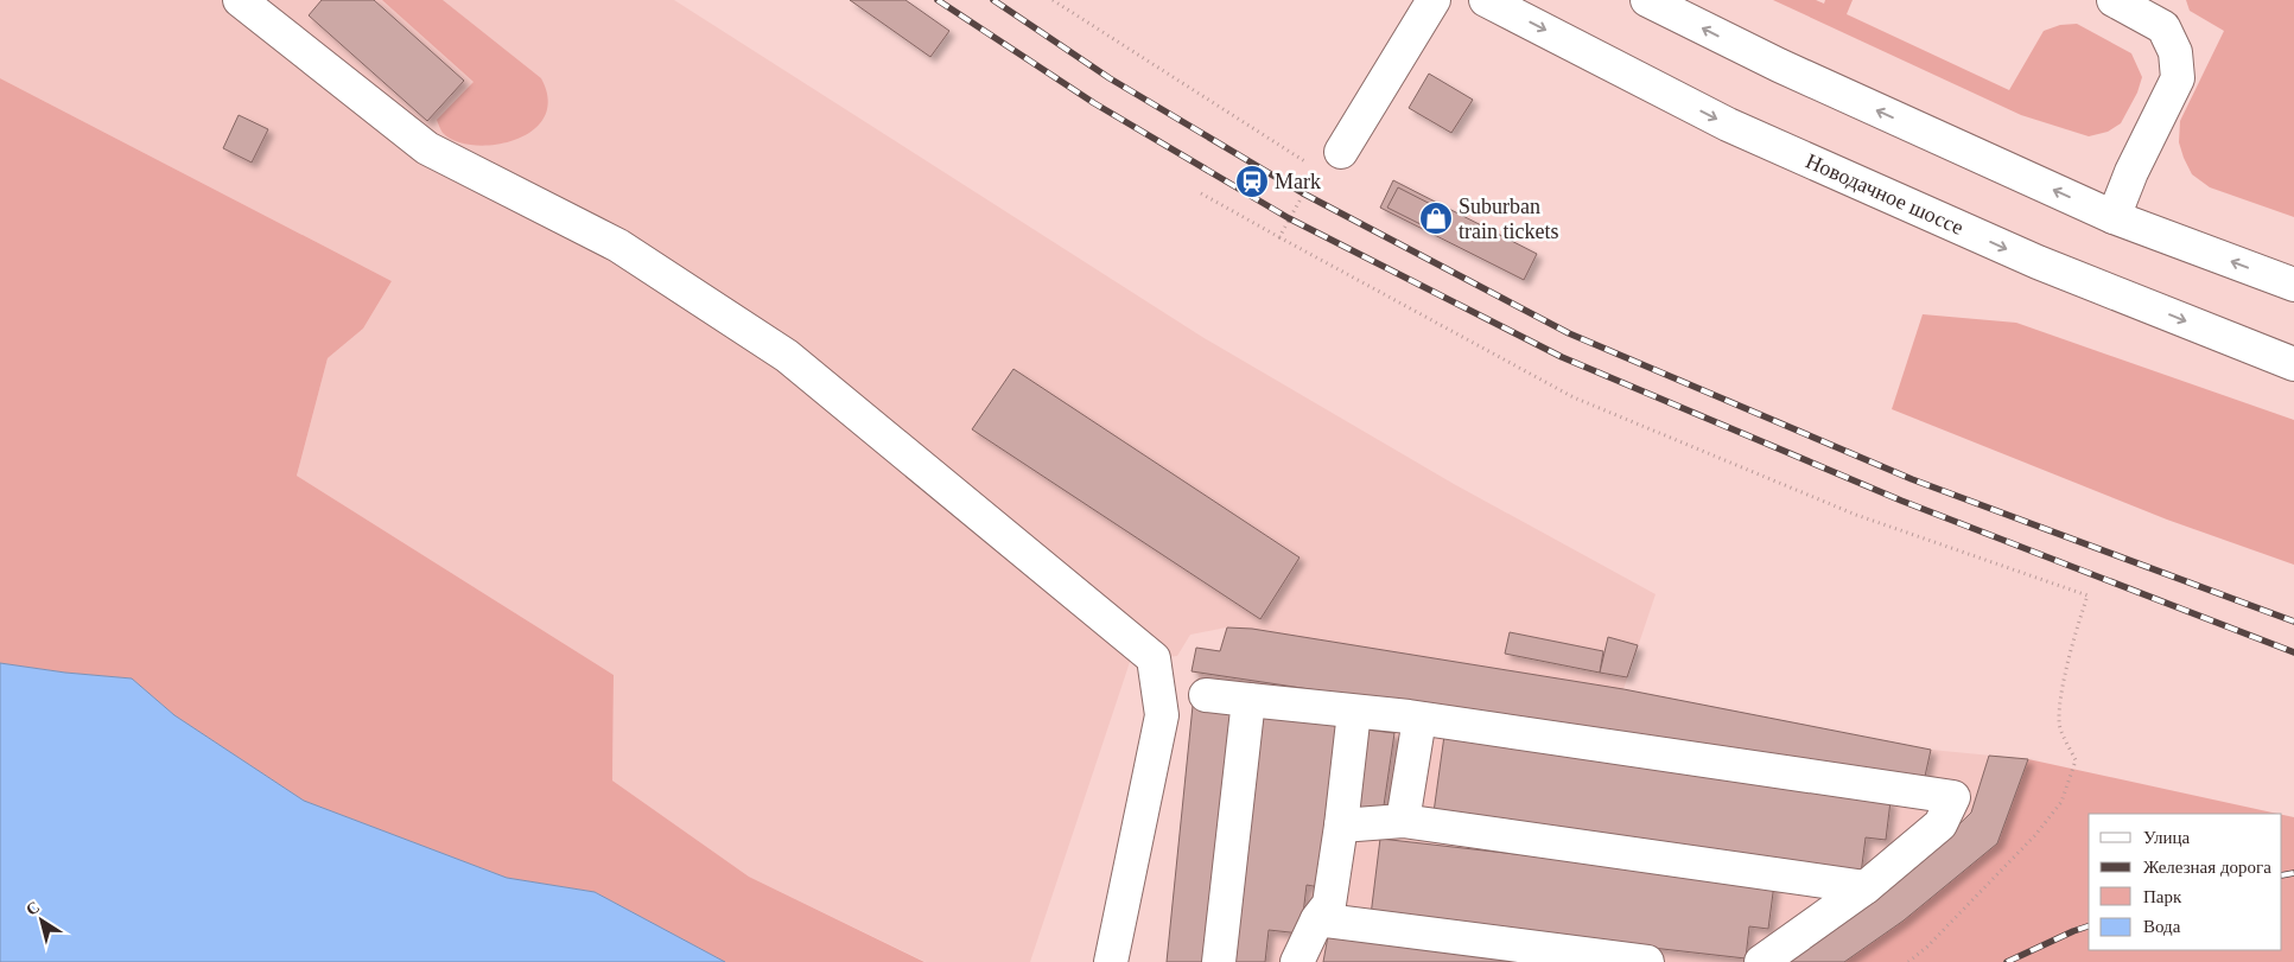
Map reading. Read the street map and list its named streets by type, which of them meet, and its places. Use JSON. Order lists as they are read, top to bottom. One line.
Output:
{"streets":{"main road":["Новодачное шоссе"]},"places":{"station":["Mark"],"shop":["Suburban train tickets"]},"legend":["Улица","Железная дорога","Парк","Вода"],"north":"top left"}
